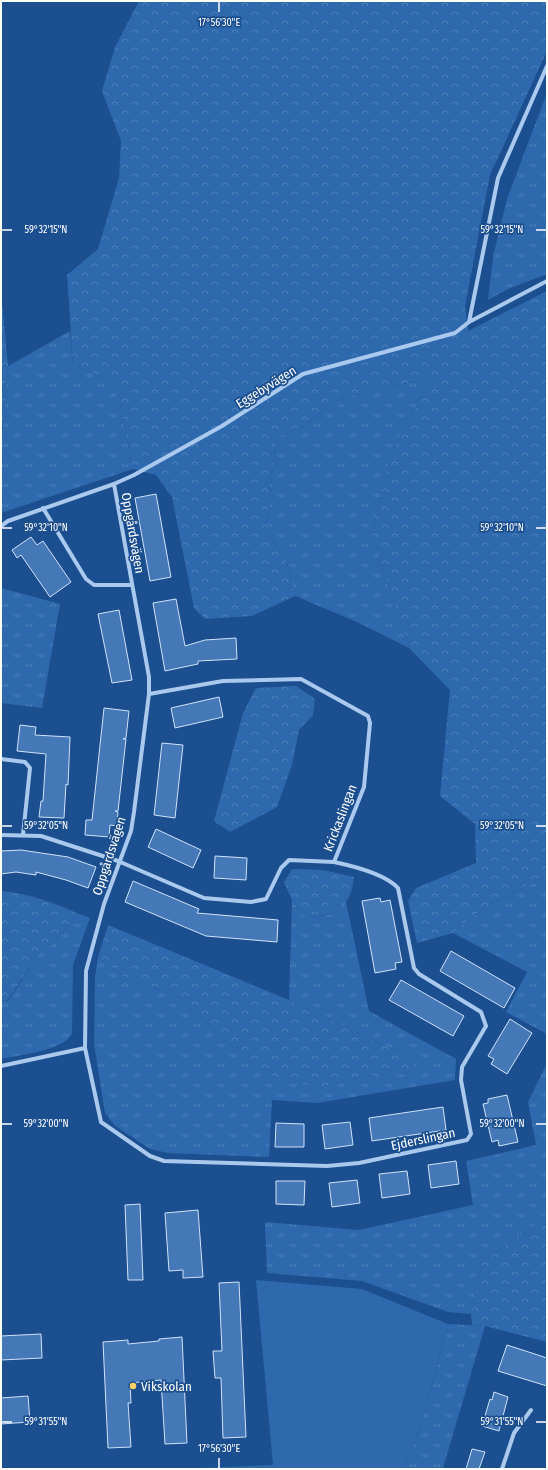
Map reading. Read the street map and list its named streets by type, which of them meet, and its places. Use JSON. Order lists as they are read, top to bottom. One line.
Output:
{"streets":{"street":["Eggebyvägen","Oppgårdsvägen","Krickaslingan","Ejderslingan"]},"crossings":[["Eggebyvägen","Oppgårdsvägen"],["Oppgårdsvägen","Krickaslingan"],["Oppgårdsvägen","Ejderslingan"],["Krickaslingan","Ejderslingan"]],"places":["Vikskolan"],"coordinates":["17°56'30\"E","59°32'15\"N","59°32'10\"N","59°32'05\"N","59°32'00\"N","59°31'55\"N"]}
